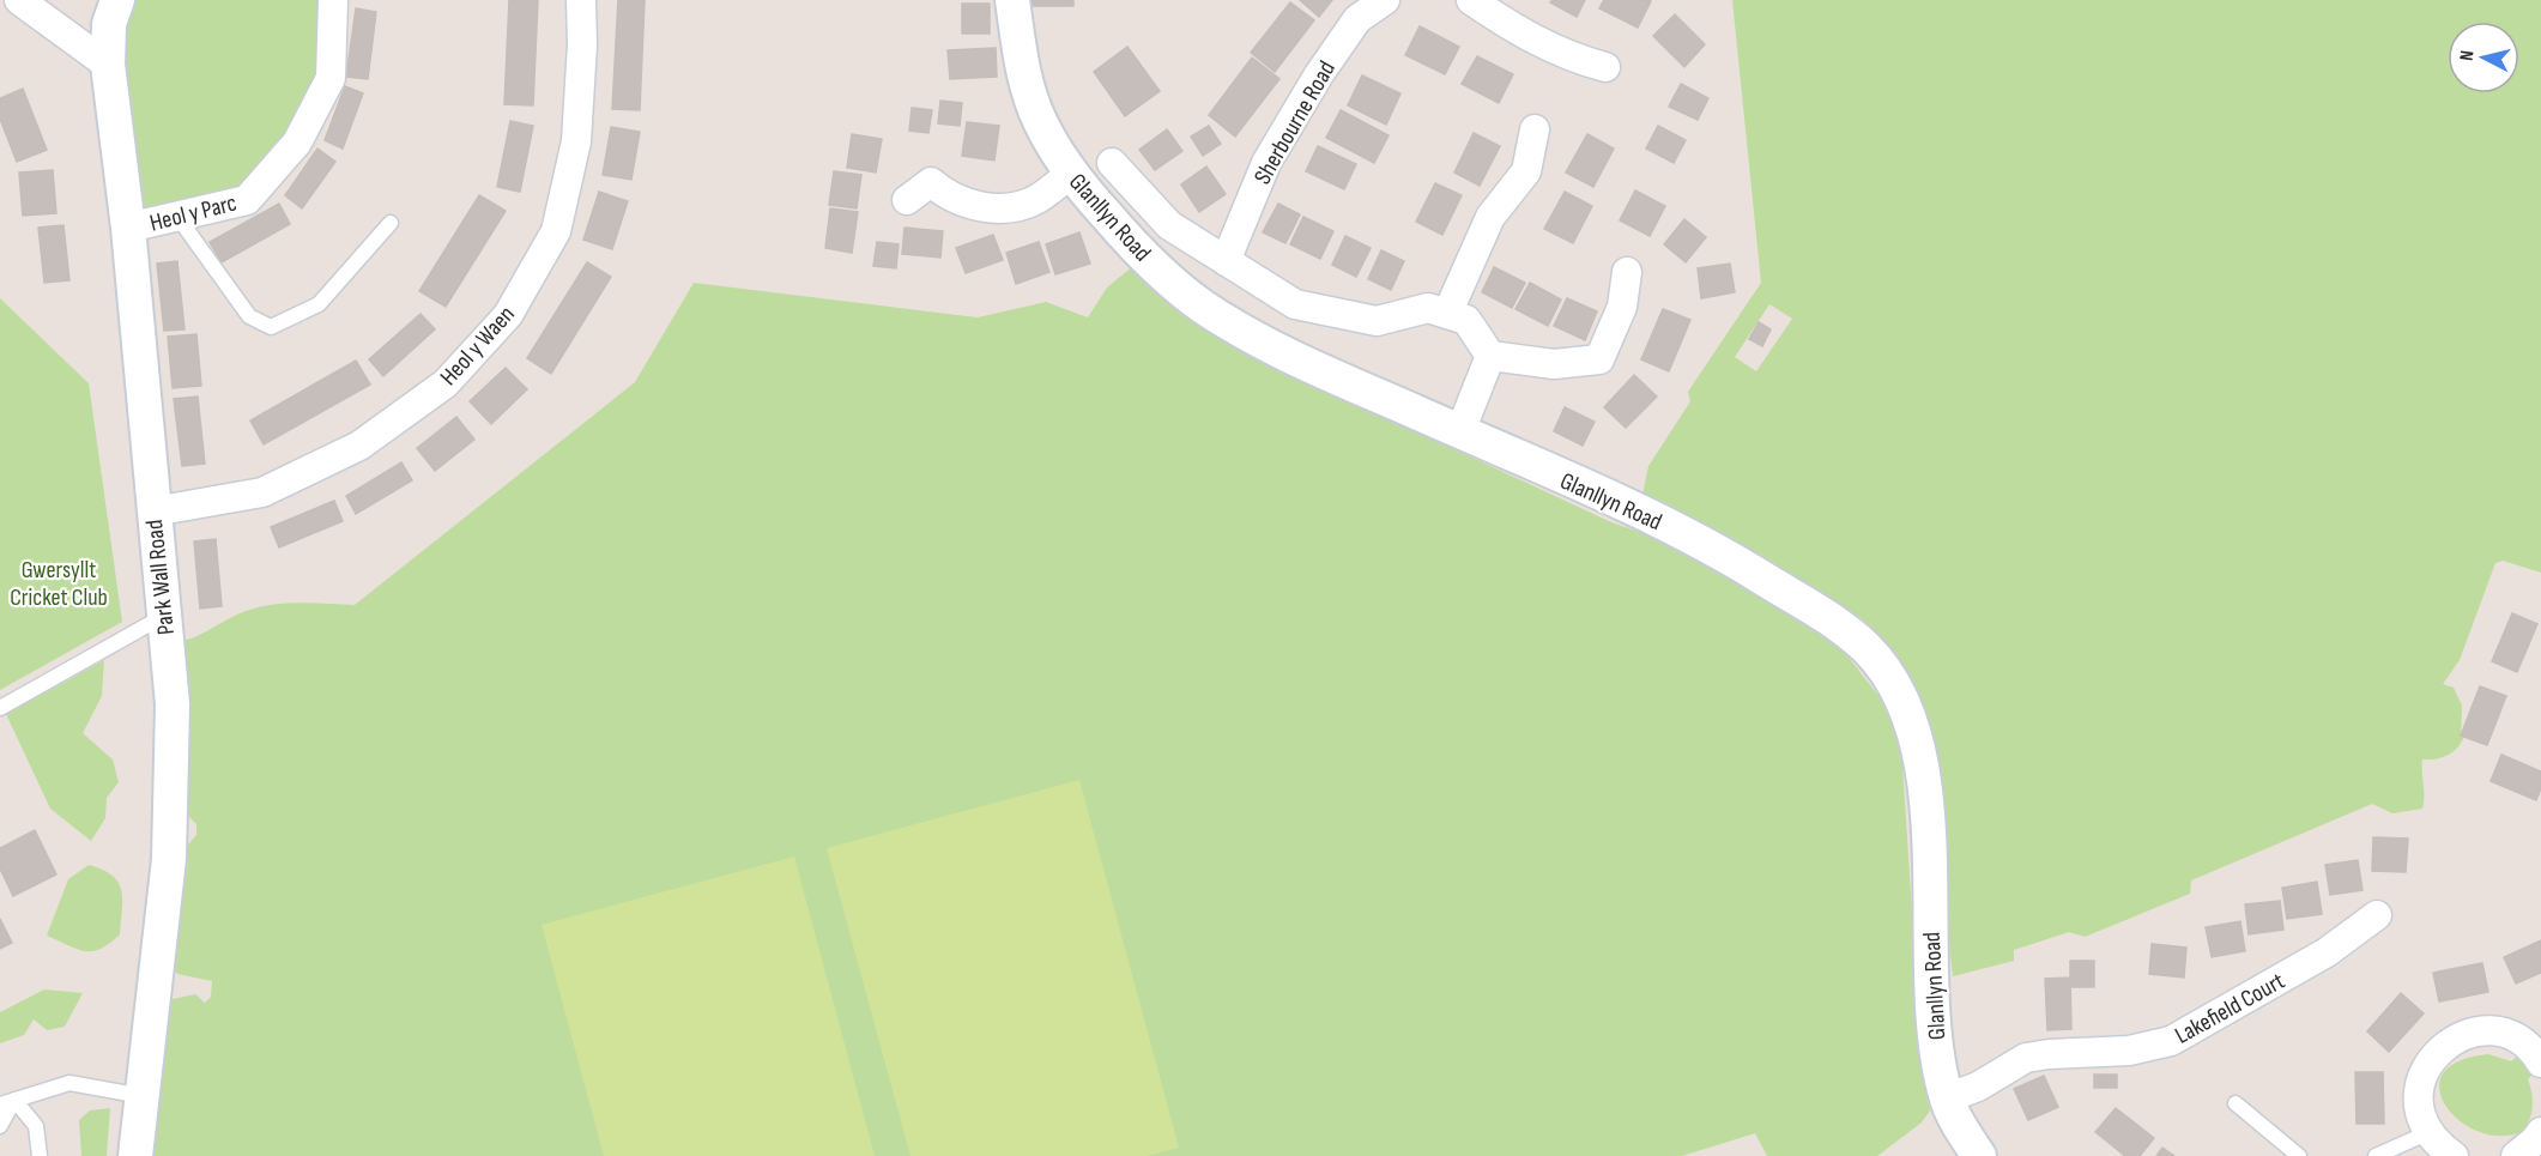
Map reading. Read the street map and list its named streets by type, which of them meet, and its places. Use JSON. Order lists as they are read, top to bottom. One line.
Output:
{"streets":{"street":["Sherbourne Road","Heol y Parc","Glanllyn Road","Heol y Waen","Park Wall Road","Lakefield Court"]},"crossings":[["Heol y Parc","Park Wall Road"],["Glanllyn Road","Lakefield Court"],["Heol y Waen","Park Wall Road"]],"parks":["Gwersyllt Cricket Club"],"north":"left"}
